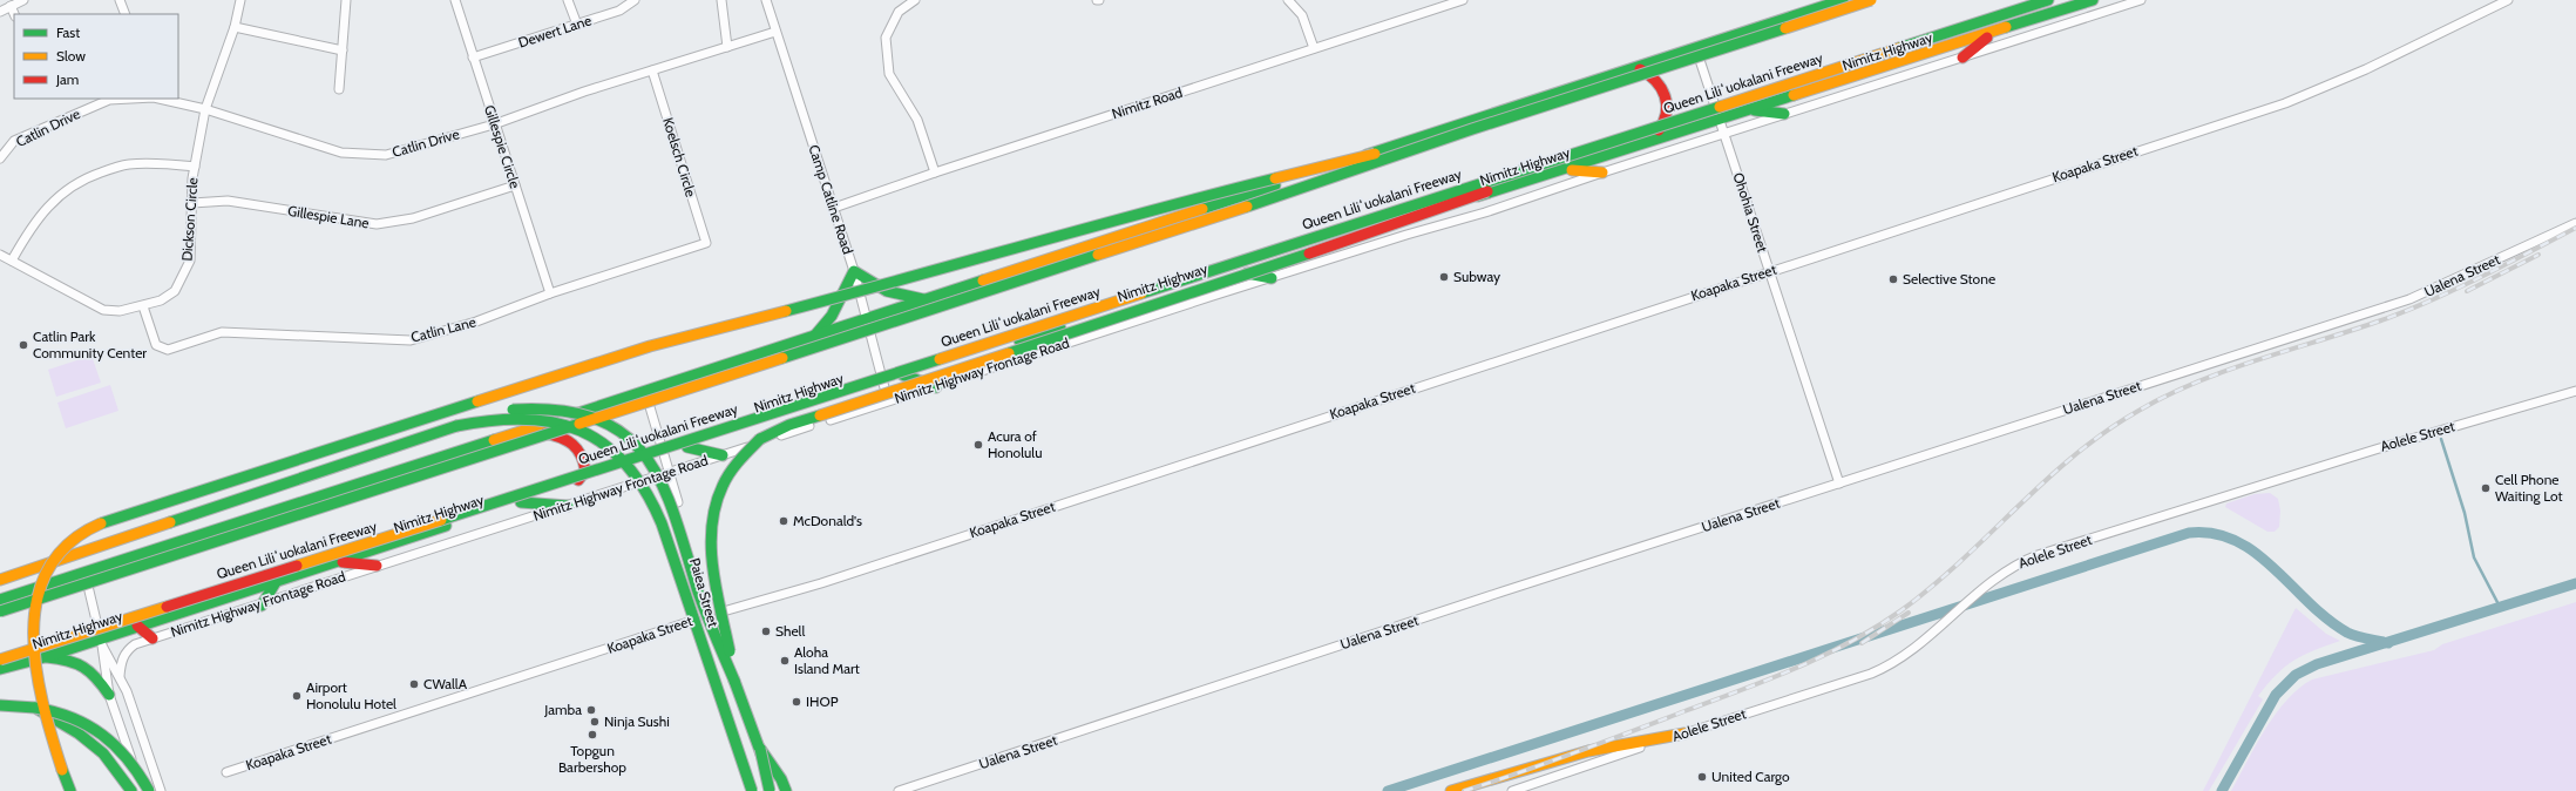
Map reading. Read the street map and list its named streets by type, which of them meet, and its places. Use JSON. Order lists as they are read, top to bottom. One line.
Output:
{"streets":{"main road":["Nimitz Highway","Queen Liliʻuokalani Freeway"],"street":["Dewert Lane","Nimitz Road","Catlin Drive","Gillespie Circle","Koelsch Circle","Koapaka Street","Camp Catline Road","Ohohia Street","Gillespie Lane","Dickson Circle","Ualena Street","Catlin Lane","Nimitz Highway Frontage Road","Aolele Street","Paiea Street"]},"crossings":[["Dewert Lane","Gillespie Circle"],["Nimitz Highway","Camp Catline Road"],["Nimitz Highway","Ohohia Street"],["Nimitz Highway","Paiea Street"],["Nimitz Road","Camp Catline Road"],["Catlin Drive","Gillespie Circle"],["Catlin Drive","Koelsch Circle"],["Catlin Drive","Camp Catline Road"],["Catlin Drive","Dickson Circle"],["Gillespie Circle","Gillespie Lane"],["Gillespie Circle","Catlin Lane"],["Koelsch Circle","Catlin Lane"],["Koapaka Street","Ohohia Street"],["Koapaka Street","Paiea Street"],["Camp Catline Road","Nimitz Highway Frontage Road"],["Ohohia Street","Ualena Street"],["Ohohia Street","Nimitz Highway Frontage Road"],["Gillespie Lane","Dickson Circle"],["Dickson Circle","Catlin Lane"],["Nimitz Highway Frontage Road","Paiea Street"]],"places":["Subway","Selective Stone","Catlin Park Community Center","Acura of Honolulu","Cell Phone Waiting Lot","McDonald's","Shell","Aloha Island Mart","CWallA","Airport Honolulu Hotel","IHOP","Jamba","Ninja Sushi","Topgun Barbershop","United Cargo"],"legend":["Fast","Slow","Jam"]}
